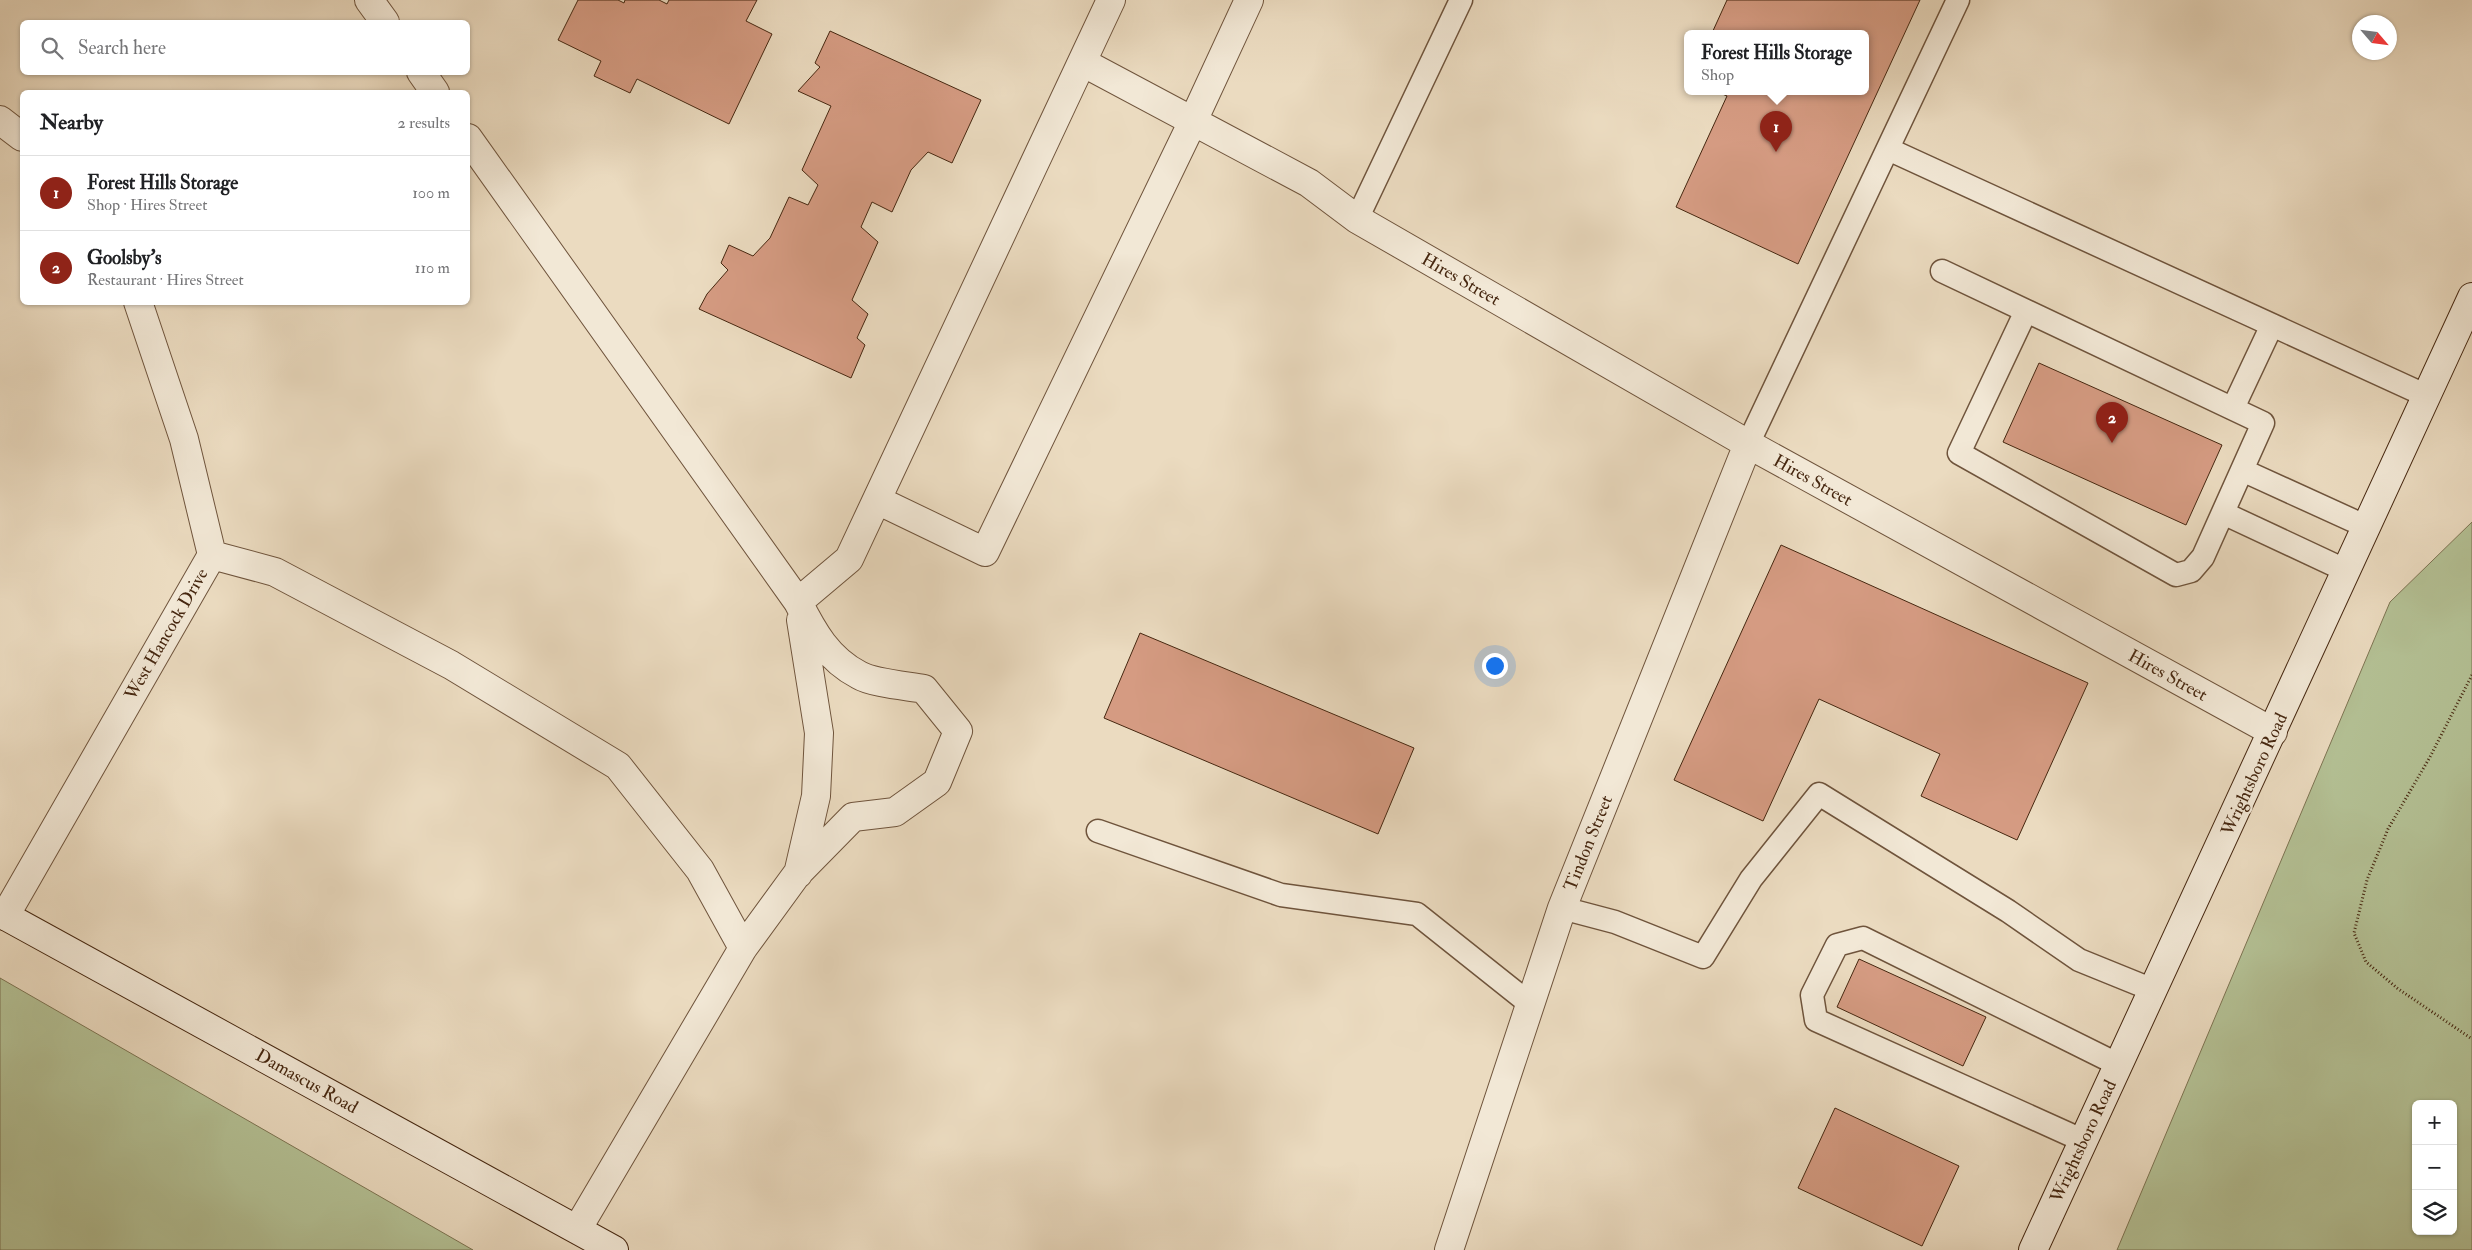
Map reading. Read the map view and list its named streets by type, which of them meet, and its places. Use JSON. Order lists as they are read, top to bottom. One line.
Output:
{"streets":{"street":["Hires Street","West Hancock Drive","Wrightsboro Road","Tindon Street","Damascus Road"]},"crossings":[["Hires Street","Wrightsboro Road"],["Hires Street","Tindon Street"],["West Hancock Drive","Damascus Road"]],"north":"bottom right","page":{"search":"Search here","popup":["Forest Hills Storage","Shop"],"heading":["Nearby","2 results"],"pins":["1","2"],"list":[{"mark":"1","name":"Forest Hills Storage","note":"Shop · Hires Street","value":"100 m"},{"mark":"2","name":"Goolsby's","note":"Restaurant · Hires Street","value":"110 m"}],"map_buttons":["+","−"]}}
